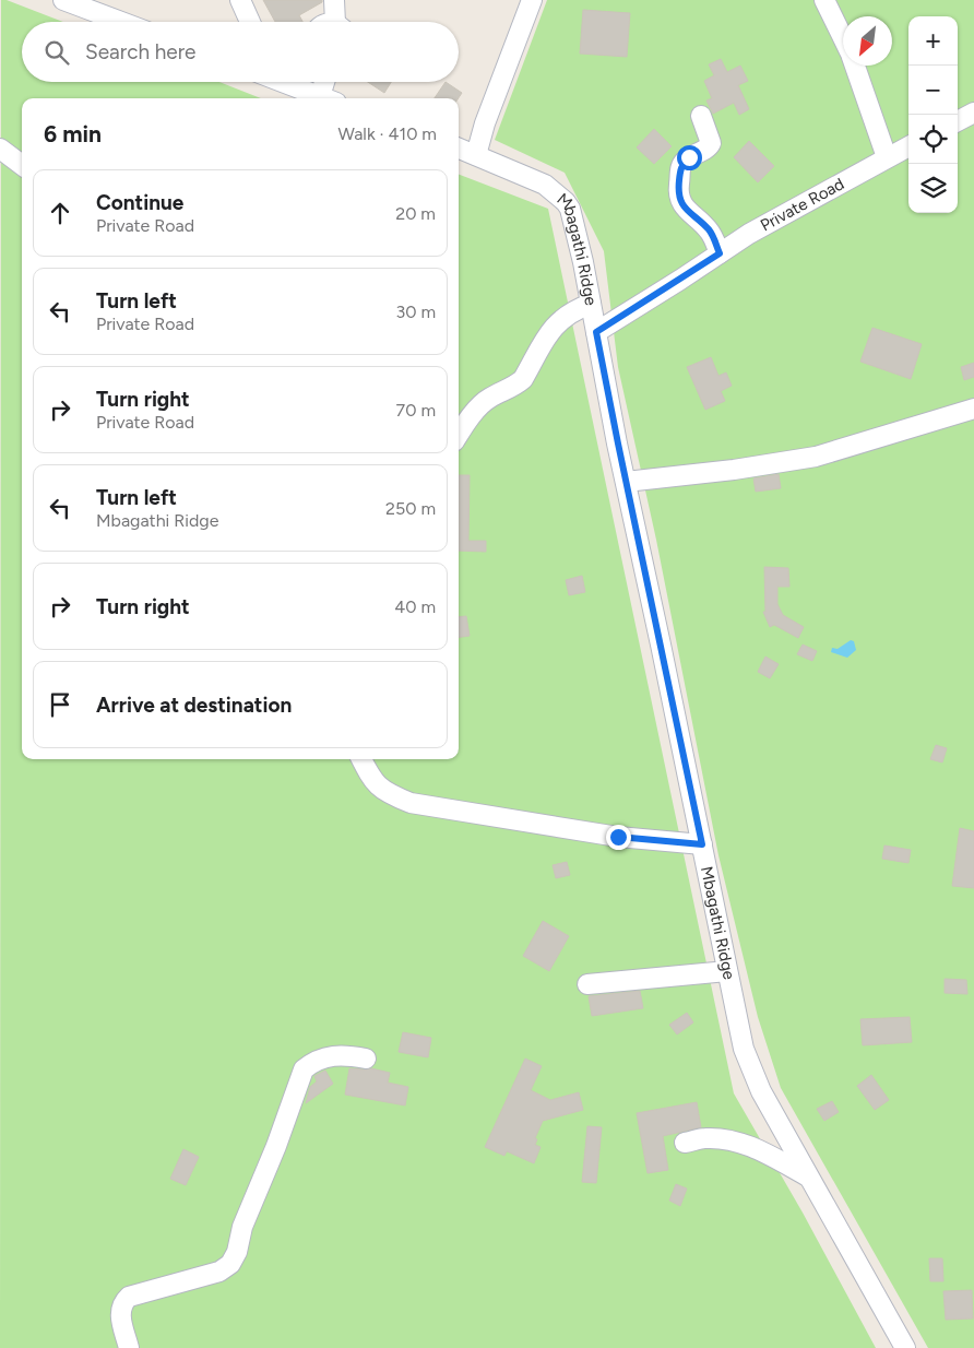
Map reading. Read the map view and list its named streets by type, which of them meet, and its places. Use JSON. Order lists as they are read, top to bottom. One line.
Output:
{"streets":{"street":["Private Road","Mbagathi Ridge"]},"crossings":[["Private Road","Mbagathi Ridge"]],"north":"bottom left","page":{"map_buttons":["+","−"],"search":"Search here","heading":["6 min","Walk · 410 m"],"list":[["Continue","Private Road","20 m"],["Turn left","Private Road","30 m"],["Turn right","Private Road","70 m"],["Turn left","Mbagathi Ridge","250 m"],["Turn right","40 m"],"Arrive at destination"]}}
